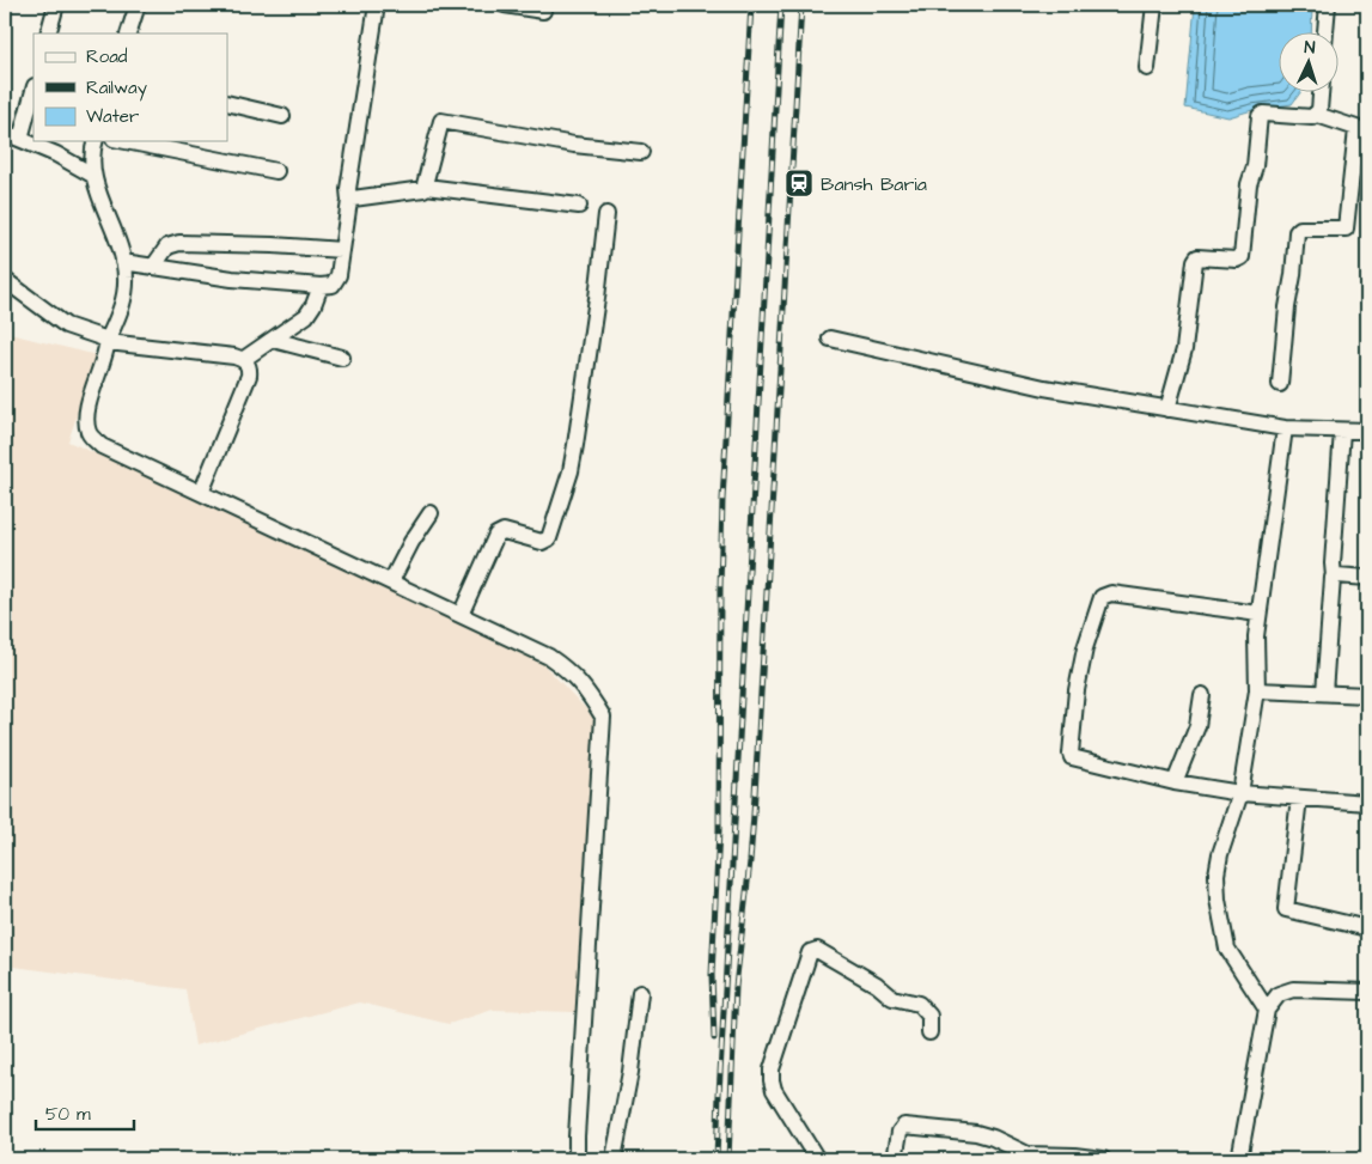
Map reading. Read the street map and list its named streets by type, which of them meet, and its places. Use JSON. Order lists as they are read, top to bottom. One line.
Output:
{"places":{"station":["Bansh Baria"]},"legend":["Road","Railway","Water"],"scale_bar":"50 m","north":"top"}
